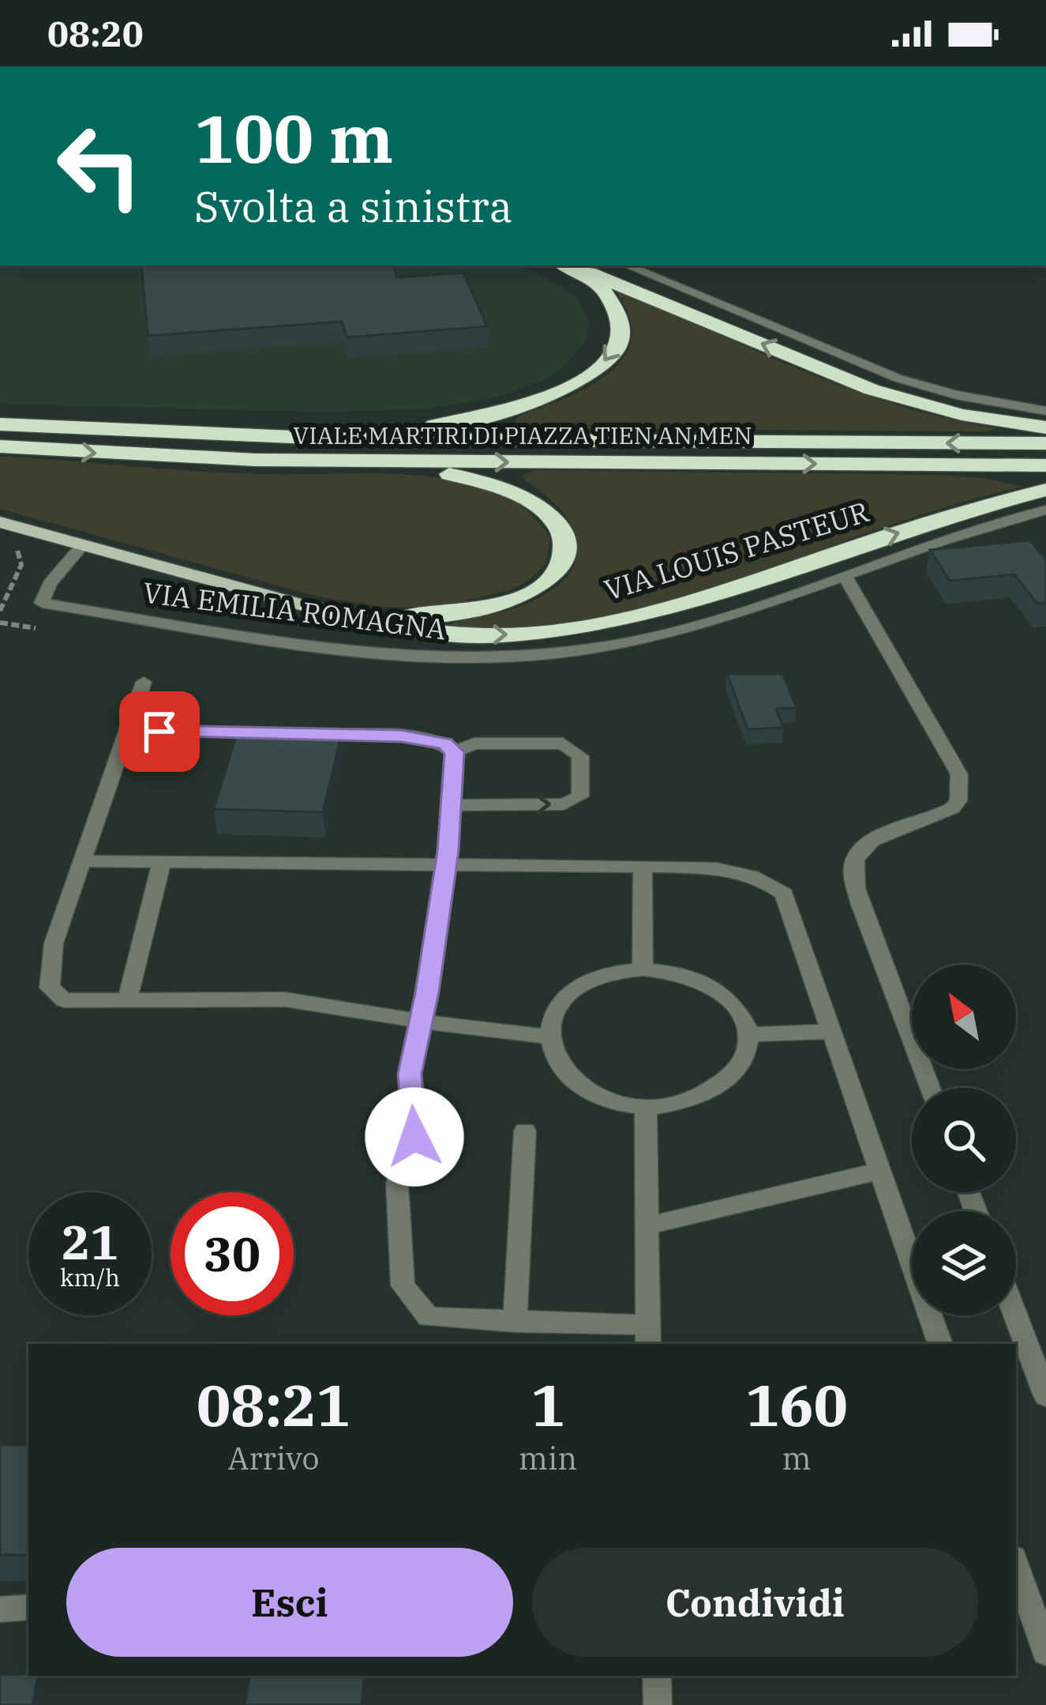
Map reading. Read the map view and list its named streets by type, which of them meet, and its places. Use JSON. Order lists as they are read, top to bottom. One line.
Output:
{"streets":{"highway":["VIALE MARTIRI DI PIAZZA TIEN AN MEN","VIA LOUIS PASTEUR"],"street":["VIA EMILIA ROMAGNA"]},"crossings":[["VIA LOUIS PASTEUR","VIA EMILIA ROMAGNA"]],"one_way":["VIA LOUIS PASTEUR"],"north":"top left","page":{"status":"08:20","turn":["100 m","Svolta a sinistra"],"speed":"21 km/h","limit":"30","eta":["08:21","Arrivo","1","min","160","m"],"buttons":["Esci","Condividi"]}}
